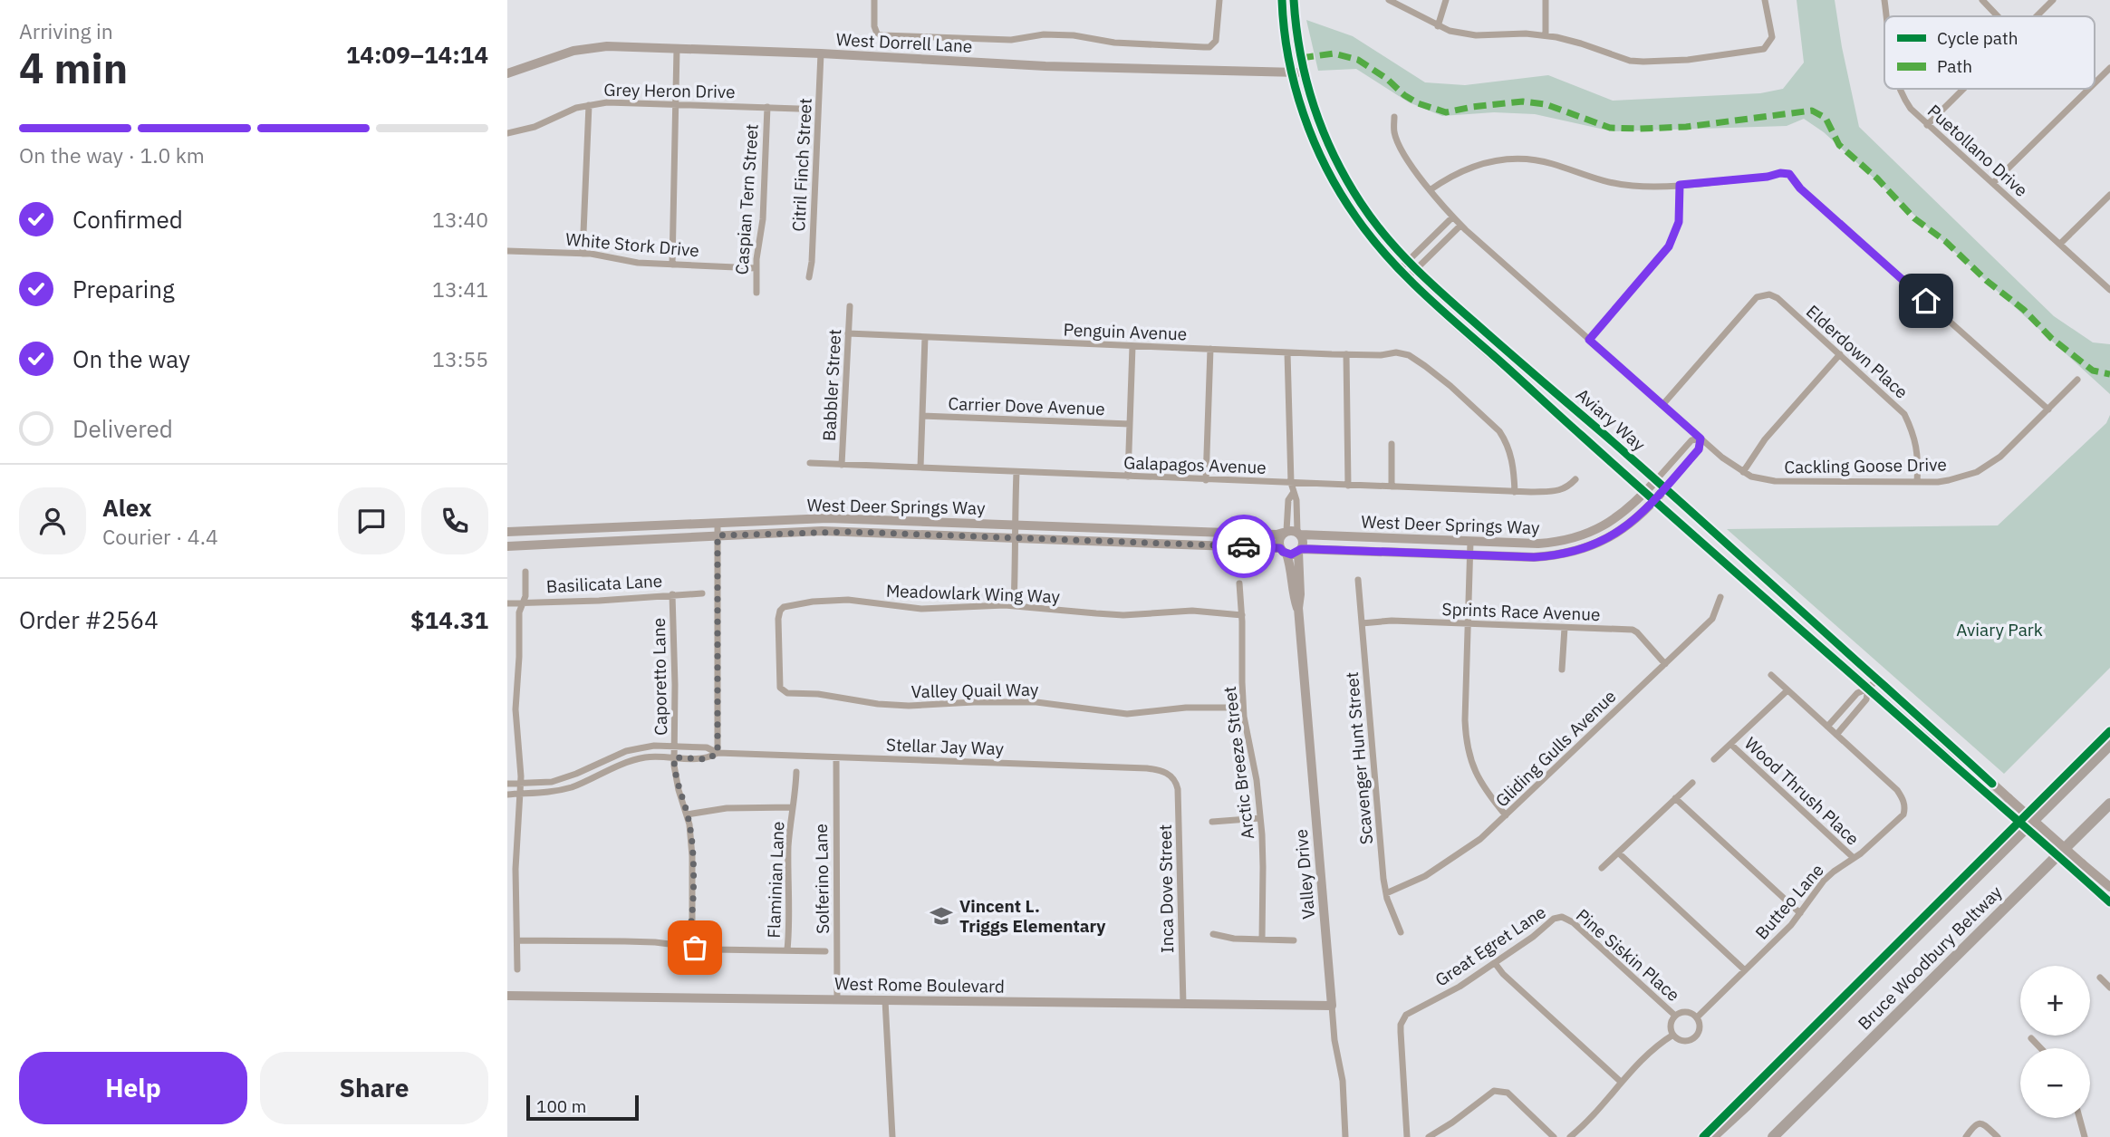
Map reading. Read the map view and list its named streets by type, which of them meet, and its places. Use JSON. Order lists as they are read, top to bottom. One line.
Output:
{"streets":{"highway":["Bruce Woodbury Beltway"],"main road":["West Dorrell Lane","Aviary Way","West Deer Springs Way","Valley Drive","West Rome Boulevard"],"street":["Grey Heron Drive","Puetollano Drive","Citril Finch Street","Caspian Tern Street","White Stork Drive","Penguin Avenue","Elderdown Place","Babbler Street","Carrier Dove Avenue","Galapagos Avenue","Cackling Goose Drive","Basilicata Lane","Meadowlark Wing Way","Sprints Race Avenue","Caporetto Lane","Valley Quail Way","Stellar Jay Way","Gliding Gulls Avenue","Scavenger Hunt Street","Arctic Breeze Street","Wood Thrush Place","Solferino Lane","Flaminian Lane","Inca Dove Street","Butteo Lane","Great Egret Lane","Pine Siskin Place"]},"crossings":[["West Dorrell Lane","Citril Finch Street"],["West Dorrell Lane","Aviary Way"],["Grey Heron Drive","Caspian Tern Street"],["Caspian Tern Street","White Stork Drive"],["Penguin Avenue","Babbler Street"],["Penguin Avenue","Galapagos Avenue"],["Elderdown Place","Cackling Goose Drive"],["Babbler Street","Galapagos Avenue"],["Aviary Way","West Deer Springs Way"],["West Deer Springs Way","Valley Drive"],["Basilicata Lane","Caporetto Lane"],["Meadowlark Wing Way","Valley Quail Way"],["Meadowlark Wing Way","Arctic Breeze Street"],["Sprints Race Avenue","Gliding Gulls Avenue"],["Sprints Race Avenue","Scavenger Hunt Street"],["Valley Quail Way","Arctic Breeze Street"],["Stellar Jay Way","Solferino Lane"],["Stellar Jay Way","Inca Dove Street"],["Gliding Gulls Avenue","Scavenger Hunt Street"],["Wood Thrush Place","Butteo Lane"],["Valley Drive","West Rome Boulevard"],["Solferino Lane","West Rome Boulevard"],["Inca Dove Street","West Rome Boulevard"],["Butteo Lane","Pine Siskin Place"],["Great Egret Lane","Pine Siskin Place"]],"parks":["Aviary Park"],"places":{"school or university":["Vincent L. Triggs Elementary"]},"legend":["Cycle path","Path"],"scale_bar":"100 m","page":{"heading":["4 min","Arriving in","14:09–14:14"],"panel":["Alex","Courier · 4.4","Order #2564","$14.31"],"bar":"On the way · 1.0 km","list":[["Confirmed","13:40"],["Preparing","13:41"],["On the way","13:55"],"Delivered"],"map_buttons":["+","−"],"buttons":["Help","Share"],"scale":"100 m"}}
